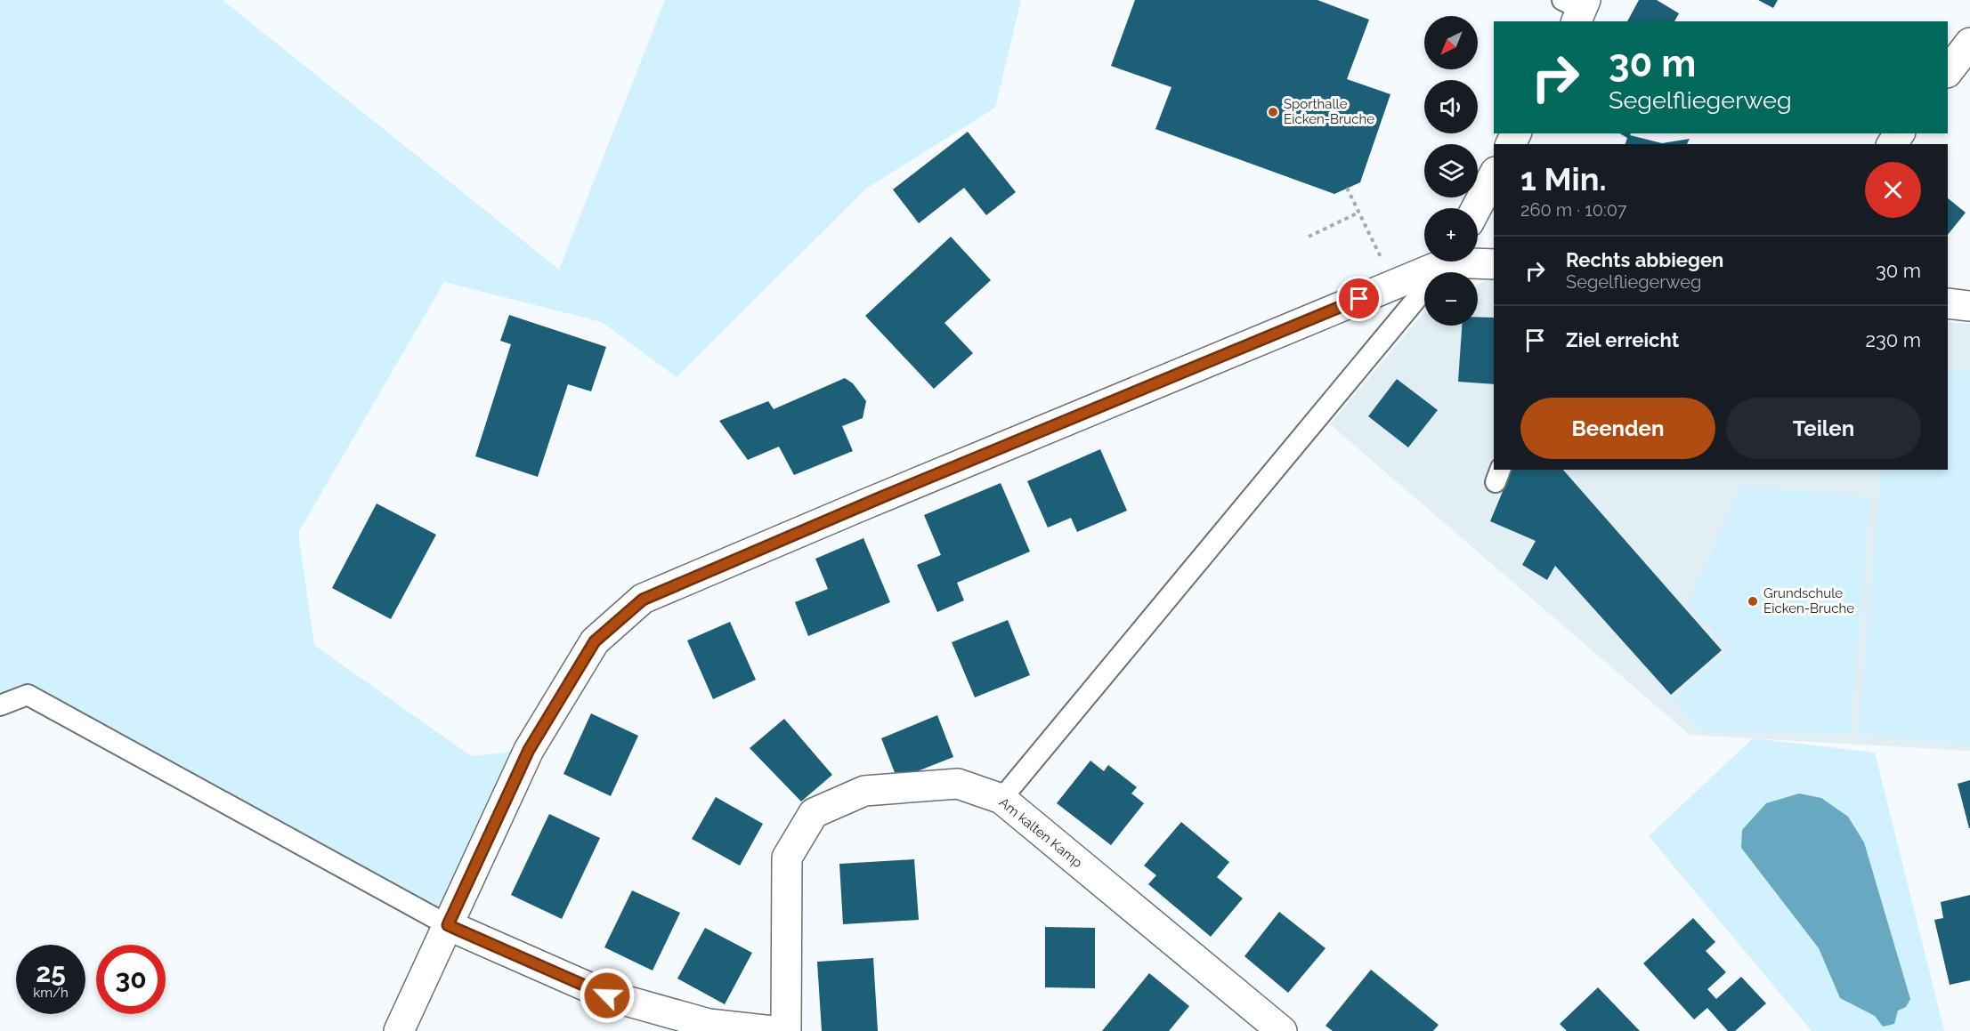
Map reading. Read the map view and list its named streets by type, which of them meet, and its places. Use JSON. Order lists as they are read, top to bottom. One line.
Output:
{"streets":{"street":["Am kalten Kamp"]},"places":["Sporthalle Eicken-Bruche","Grundschule Eicken-Bruche"],"north":"bottom left","page":{"map_buttons":["+","−"],"turn":["30 m","Segelfliegerweg"],"heading":["1 Min.","260 m · 10:07"],"list":[{"name":"Rechts abbiegen","note":"Segelfliegerweg","value":"30 m"},{"name":"Ziel erreicht","value":"230 m"}],"buttons":["Beenden","Teilen"],"speed":"25 km/h","limit":"30"}}
